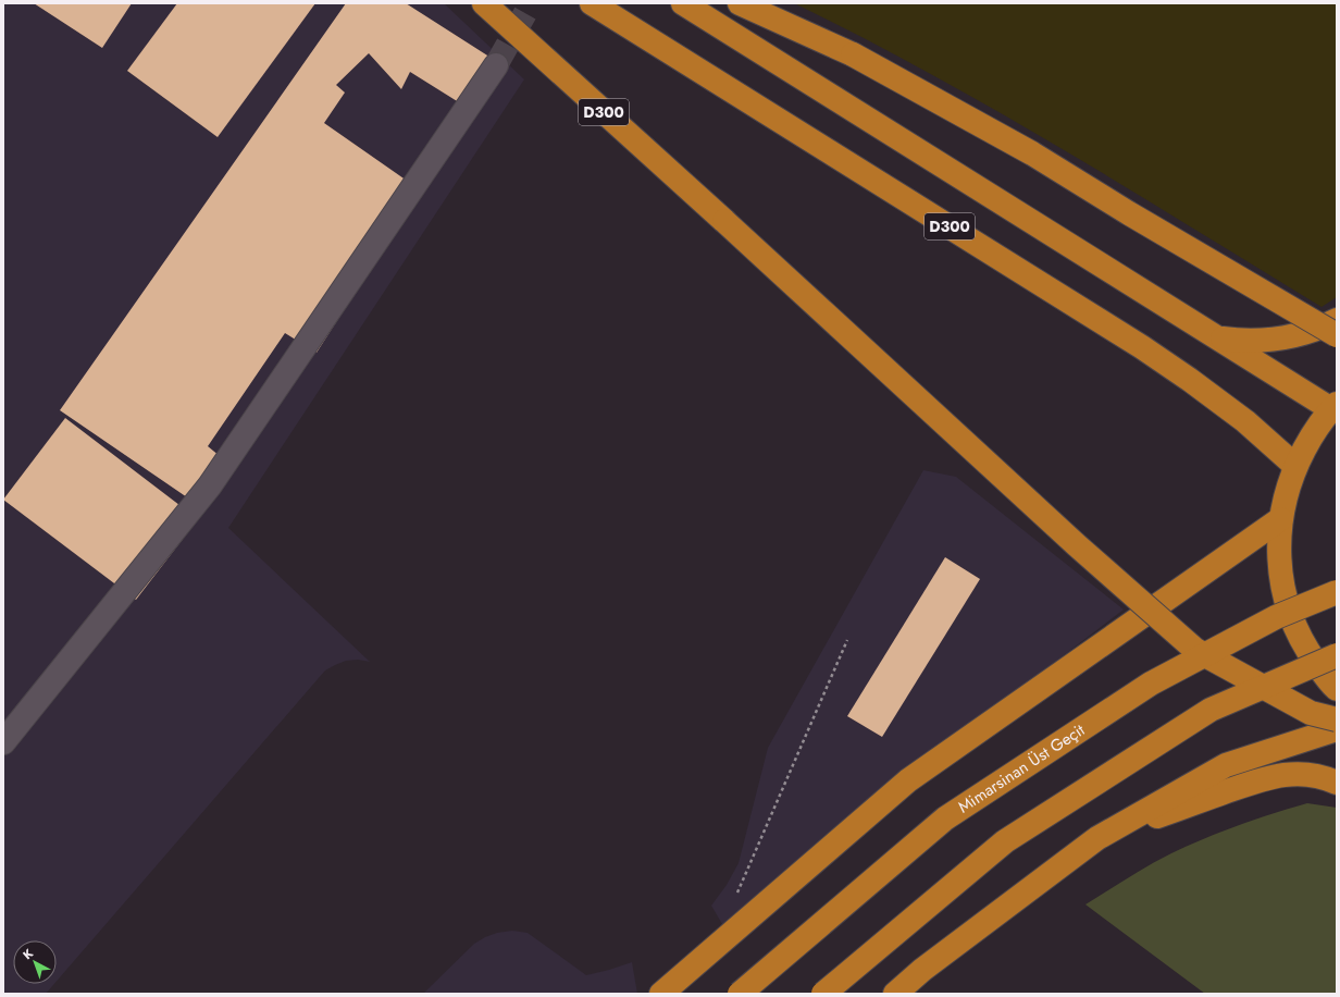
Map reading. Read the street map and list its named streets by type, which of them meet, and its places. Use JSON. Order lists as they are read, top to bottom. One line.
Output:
{"streets":{"highway":["D300","Mimarsinan Üst Geçit"]},"north":"top left"}
